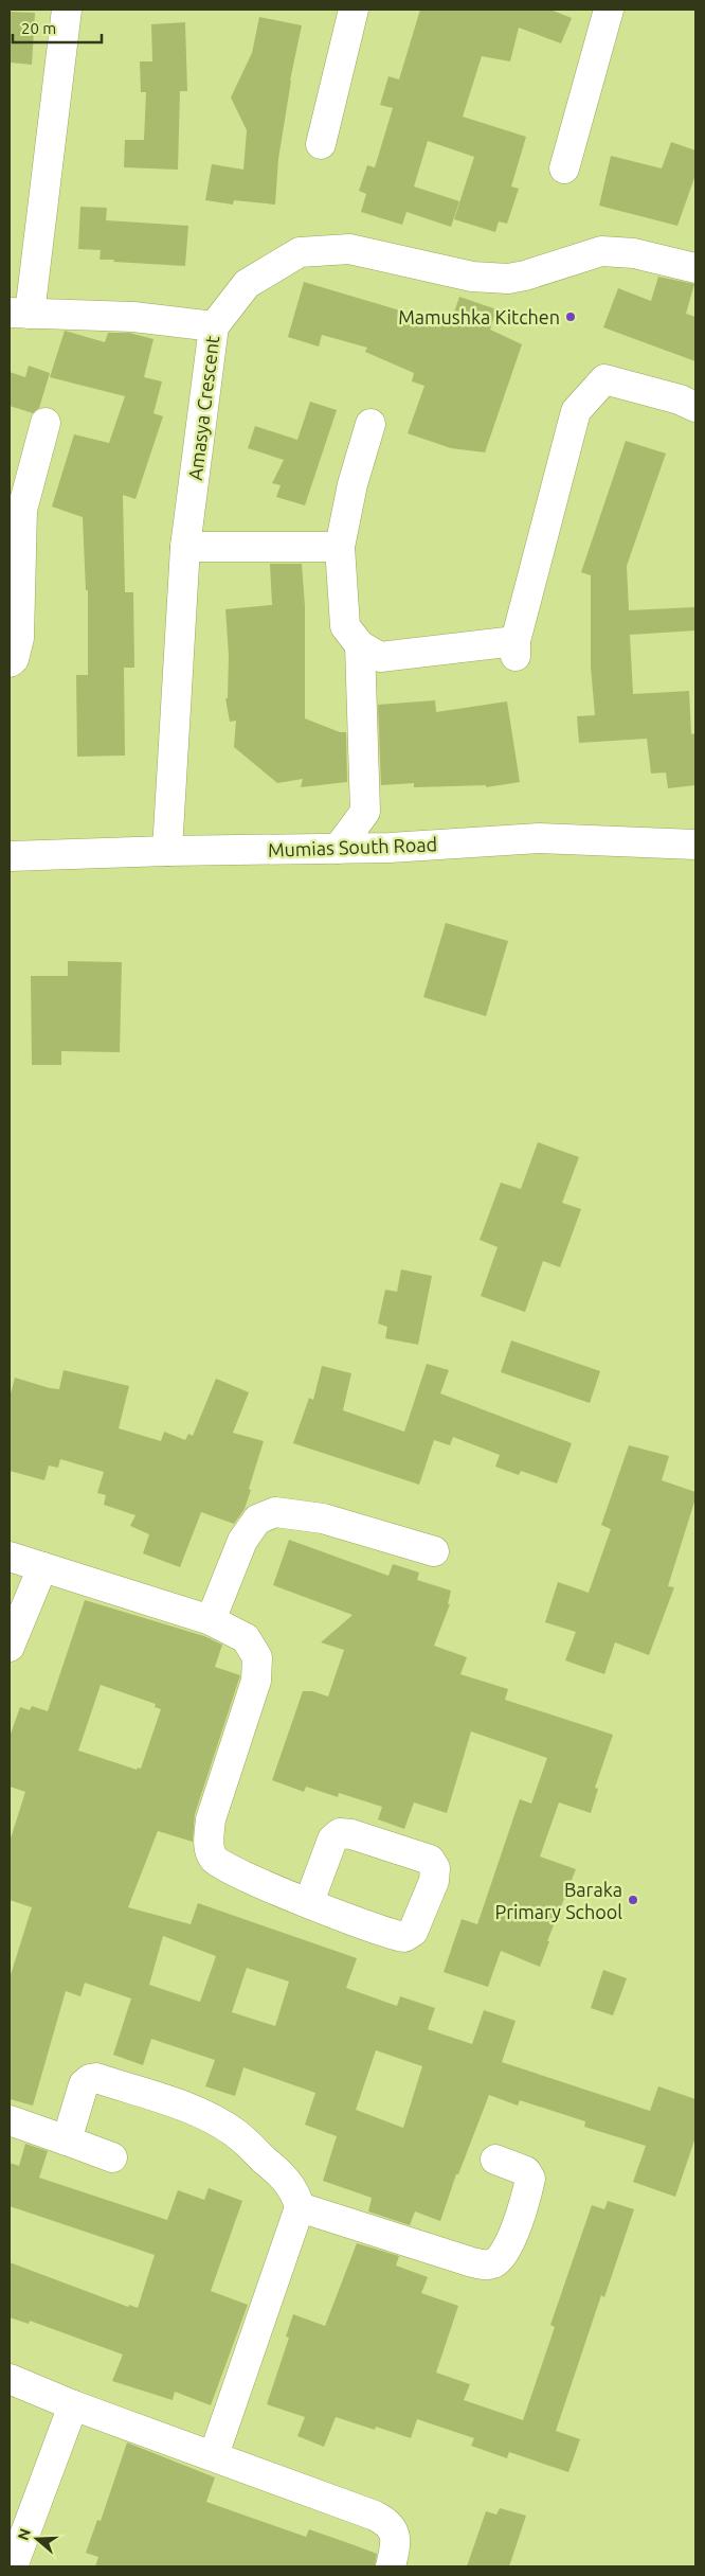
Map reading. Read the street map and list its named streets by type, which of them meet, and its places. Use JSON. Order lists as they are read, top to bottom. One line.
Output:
{"streets":{"street":["Amasya Crescent","Mumias South Road"]},"crossings":[["Amasya Crescent","Mumias South Road"]],"places":["Mamushka Kitchen","Baraka Primary School"],"scale_bar":"20 m","north":"left"}
